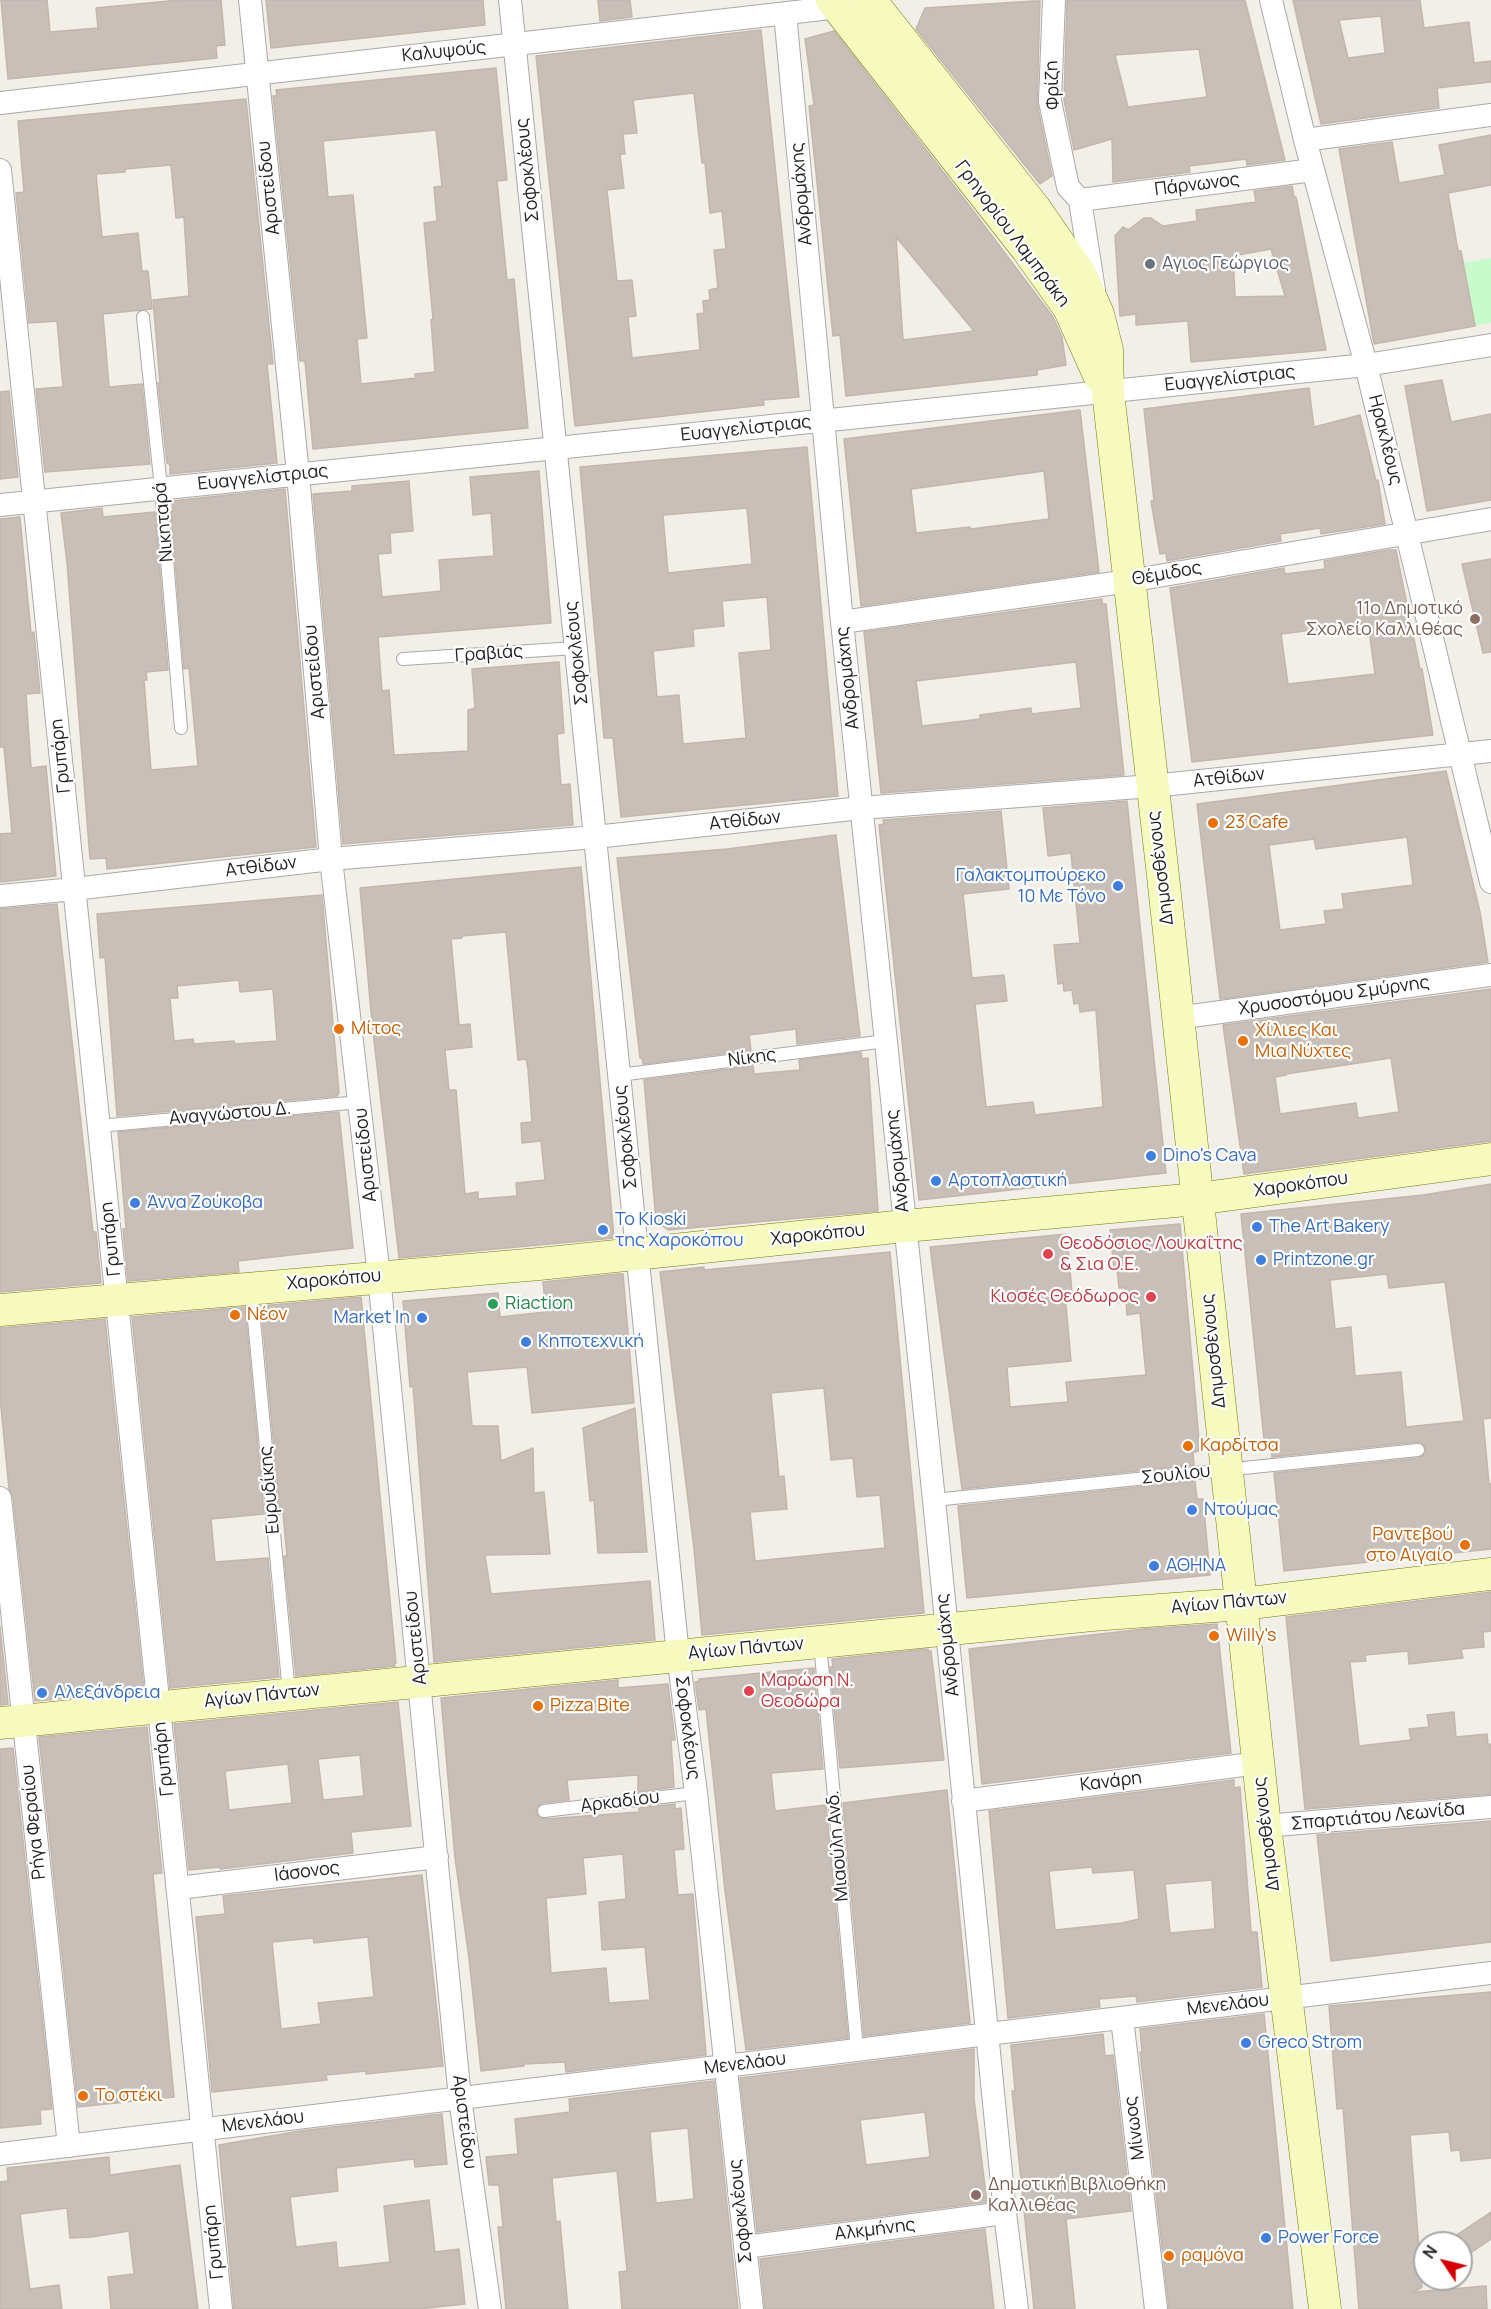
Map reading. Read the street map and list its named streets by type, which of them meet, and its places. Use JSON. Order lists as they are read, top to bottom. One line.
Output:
{"streets":{"street":["Καλυψούς","Φρίζη","Σοφοκλέους","Πάρνωνος","Αριστείδου","Ανδρομάχης","Γρηγορίου Λαμπράκη","Ευαγγελίστριας","Ηρακλέους","Θέμιδος","Γρυπάρη","Ατθίδων","Δημοσθένους","Χρυσοστόμου Σμύρνης","Χαροκόπου","Αγίων Πάντων","Κανάρη","Σπαρτιάτου Λεωνίδα","Ρήγα Φεραίου","Ιάσονος","Μενελάου","Μίνωος","Αλκμήνης"],"lane":["Νικηταρά","Γραβιάς","Νίκης","Αναγνώστου Δ.","Σουλίου","Ευρυδίκης","Αρκαδίου","Μιαούλη Ανδ."]},"crossings":[["Καλυψούς","Σοφοκλέους"],["Καλυψούς","Αριστείδου"],["Καλυψούς","Ανδρομάχης"],["Καλυψούς","Γρηγορίου Λαμπράκη"],["Φρίζη","Πάρνωνος"],["Σοφοκλέους","Ευαγγελίστριας"],["Σοφοκλέους","Γραβιάς"],["Σοφοκλέους","Ατθίδων"],["Σοφοκλέους","Νίκης"],["Σοφοκλέους","Χαροκόπου"],["Σοφοκλέους","Αγίων Πάντων"],["Σοφοκλέους","Αρκαδίου"],["Σοφοκλέους","Μενελάου"],["Σοφοκλέους","Αλκμήνης"],["Πάρνωνος","Ηρακλέους"],["Αριστείδου","Ευαγγελίστριας"],["Αριστείδου","Ατθίδων"],["Αριστείδου","Αναγνώστου Δ."],["Αριστείδου","Χαροκόπου"],["Αριστείδου","Αγίων Πάντων"],["Αριστείδου","Ιάσονος"],["Αριστείδου","Μενελάου"],["Ανδρομάχης","Ευαγγελίστριας"],["Ανδρομάχης","Θέμιδος"],["Ανδρομάχης","Ατθίδων"],["Ανδρομάχης","Νίκης"],["Ανδρομάχης","Χαροκόπου"],["Ανδρομάχης","Σουλίου"],["Ανδρομάχης","Αγίων Πάντων"],["Ανδρομάχης","Κανάρη"],["Ανδρομάχης","Μενελάου"],["Ανδρομάχης","Αλκμήνης"],["Γρηγορίου Λαμπράκη","Ευαγγελίστριας"],["Γρηγορίου Λαμπράκη","Δημοσθένους"],["Ευαγγελίστριας","Ηρακλέους"],["Ευαγγελίστριας","Νικηταρά"],["Ευαγγελίστριας","Γρυπάρη"],["Ευαγγελίστριας","Δημοσθένους"],["Ηρακλέους","Θέμιδος"],["Ηρακλέους","Ατθίδων"],["Θέμιδος","Δημοσθένους"],["Γρυπάρη","Ατθίδων"],["Γρυπάρη","Αναγνώστου Δ."],["Γρυπάρη","Χαροκόπου"],["Γρυπάρη","Αγίων Πάντων"],["Γρυπάρη","Ιάσονος"],["Γρυπάρη","Μενελάου"],["Ατθίδων","Δημοσθένους"],["Δημοσθένους","Χρυσοστόμου Σμύρνης"],["Δημοσθένους","Χαροκόπου"],["Δημοσθένους","Σουλίου"],["Δημοσθένους","Αγίων Πάντων"],["Δημοσθένους","Κανάρη"],["Δημοσθένους","Σπαρτιάτου Λεωνίδα"],["Δημοσθένους","Μενελάου"],["Χαροκόπου","Ευρυδίκης"],["Ευρυδίκης","Αγίων Πάντων"],["Αγίων Πάντων","Ρήγα Φεραίου"],["Αγίων Πάντων","Μιαούλη Ανδ."],["Ρήγα Φεραίου","Μενελάου"],["Μιαούλη Ανδ.","Μενελάου"],["Μενελάου","Μίνωος"]],"places":["Αγιος Γεώργιος","11ο Δημοτικό Σχολείο Καλλιθέας","23 Cafe","Γαλακτομπούρεκο 10 Με Τόνο","Μίτος","Χίλιες Και Μια Νύχτες","Dino's Cava","Αρτοπλαστική","Άννα Ζούκοβα","The Art Bakery","Το Kioski της Χαροκόπου","Θεοδόσιος Λουκαΐτης & Σια Ο.Ε.","Printzone.gr","Κιοσές Θεόδωρος","Riaction","Νέον","Market In","Κηποτεχνική","Καρδίτσα","Ντούμας","Ραντεβού στο Αιγαίο","ΑΘΗΝΑ","Willy's","Μαρώση Ν. Θεοδώρα","Αλεξάνδρεια","Pizza Bite","Greco Strom","Το στέκι","Δημοτική Βιβλιοθήκη Καλλιθέας","Power Force","ραμόνα"],"north":"top left"}
